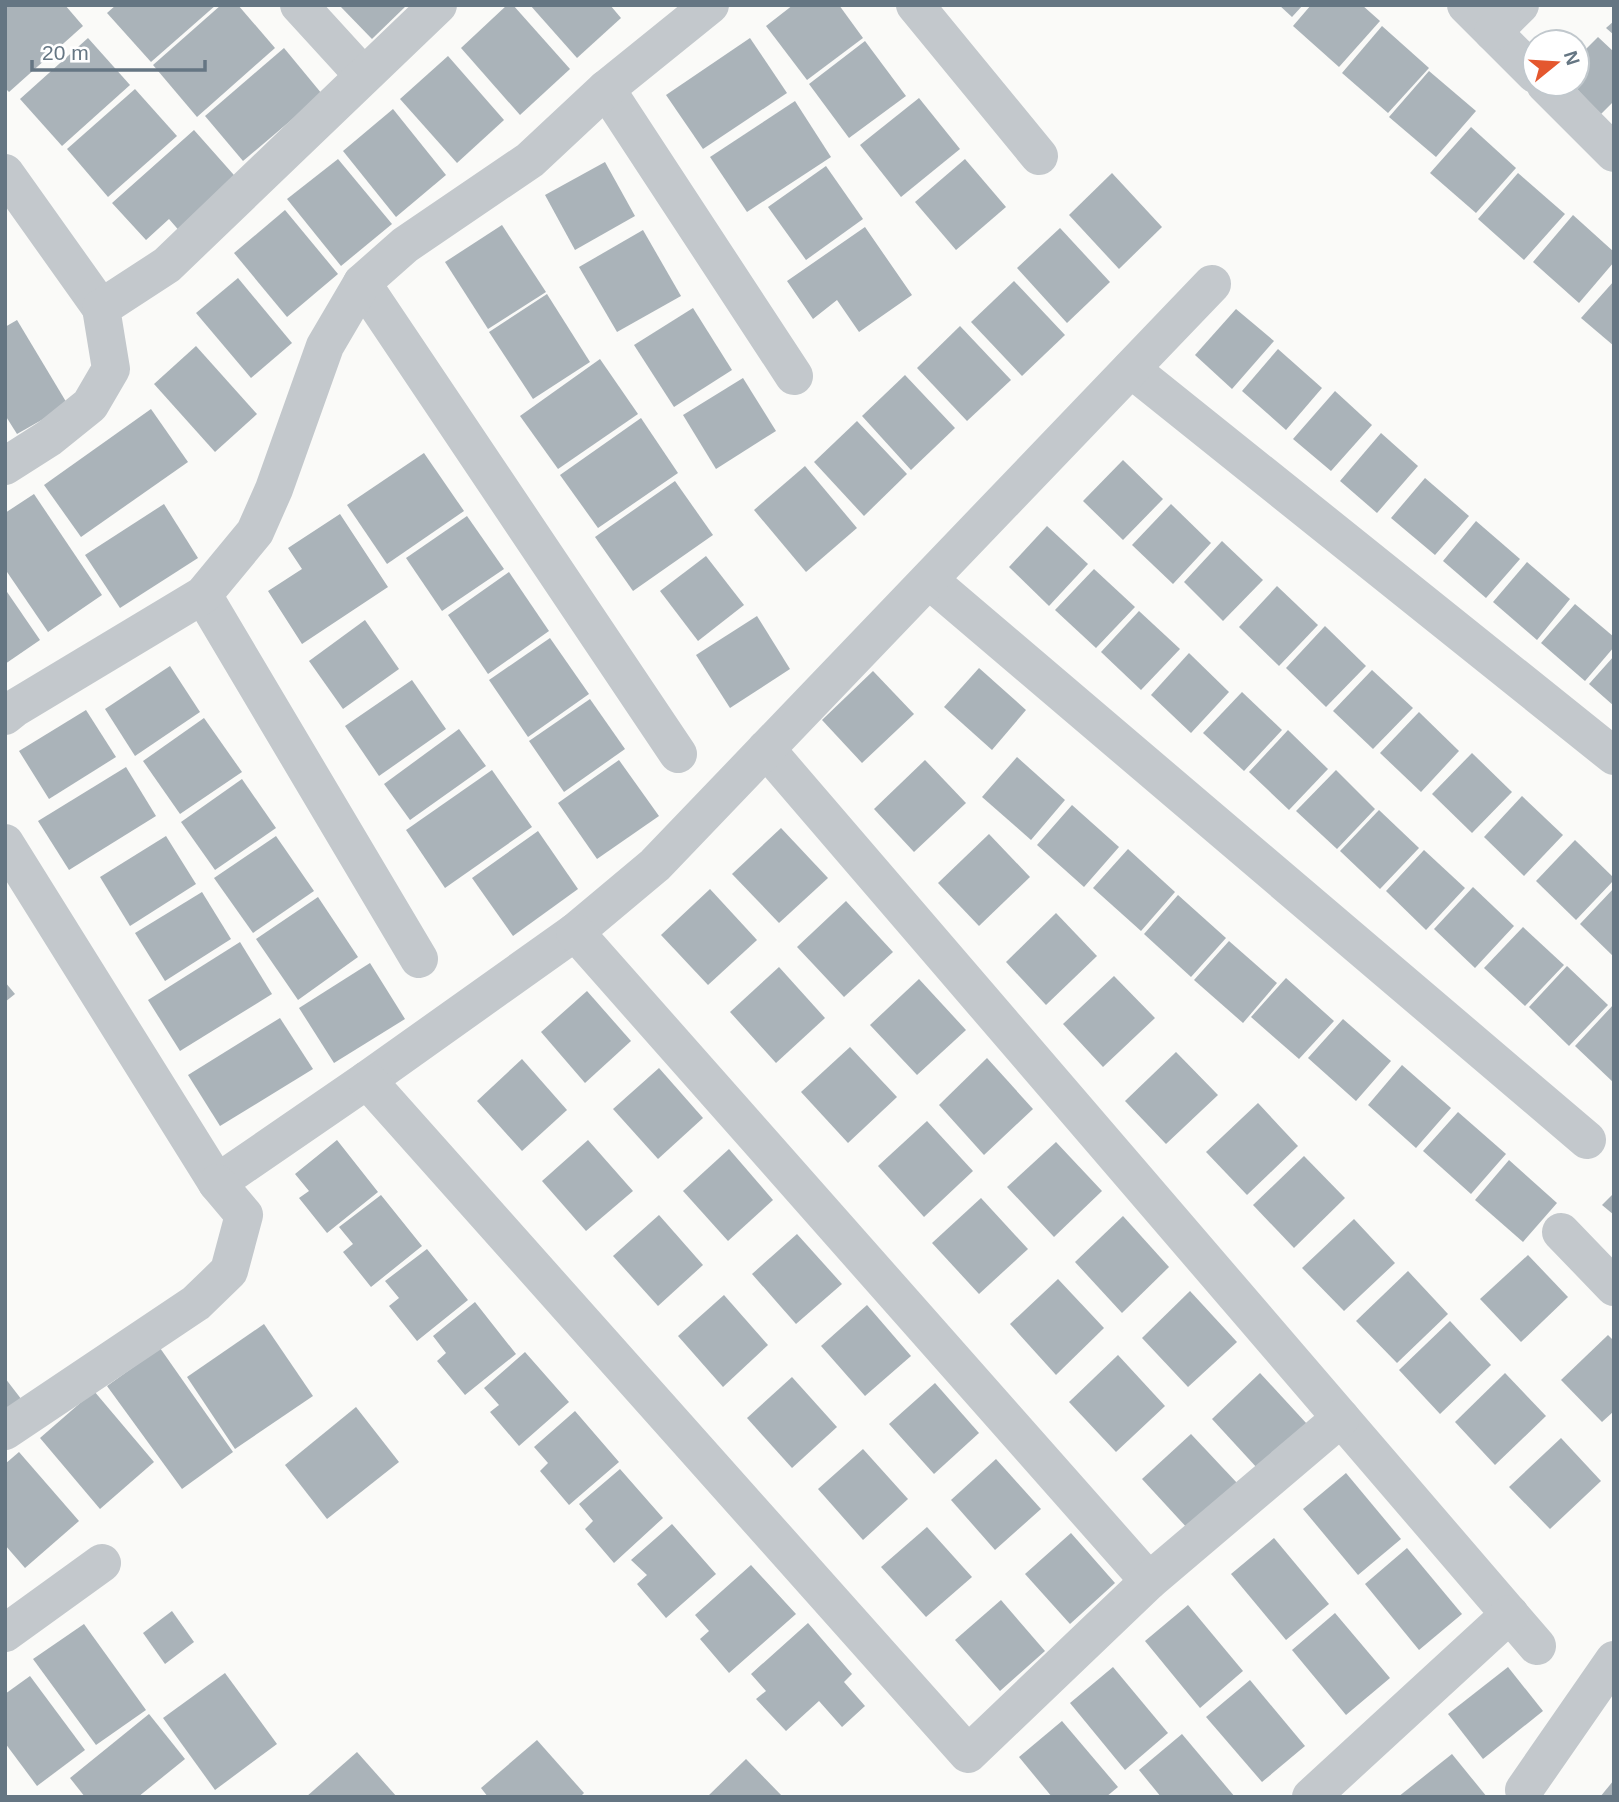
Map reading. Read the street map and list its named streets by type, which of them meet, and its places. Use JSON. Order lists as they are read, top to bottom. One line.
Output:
{"scale_bar":"20 m","north":"right"}
